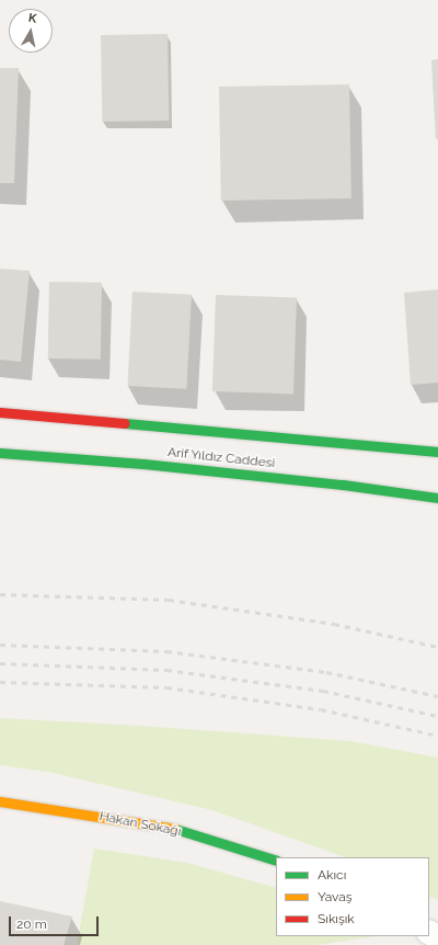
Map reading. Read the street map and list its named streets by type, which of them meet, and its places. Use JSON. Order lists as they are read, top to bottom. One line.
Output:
{"streets":{"main road":["Arif Yıldız Caddesi","Hakan Sokağı"]},"legend":["Akıcı","Yavaş","Sıkışık"],"scale_bar":"20 m","north":"top"}
